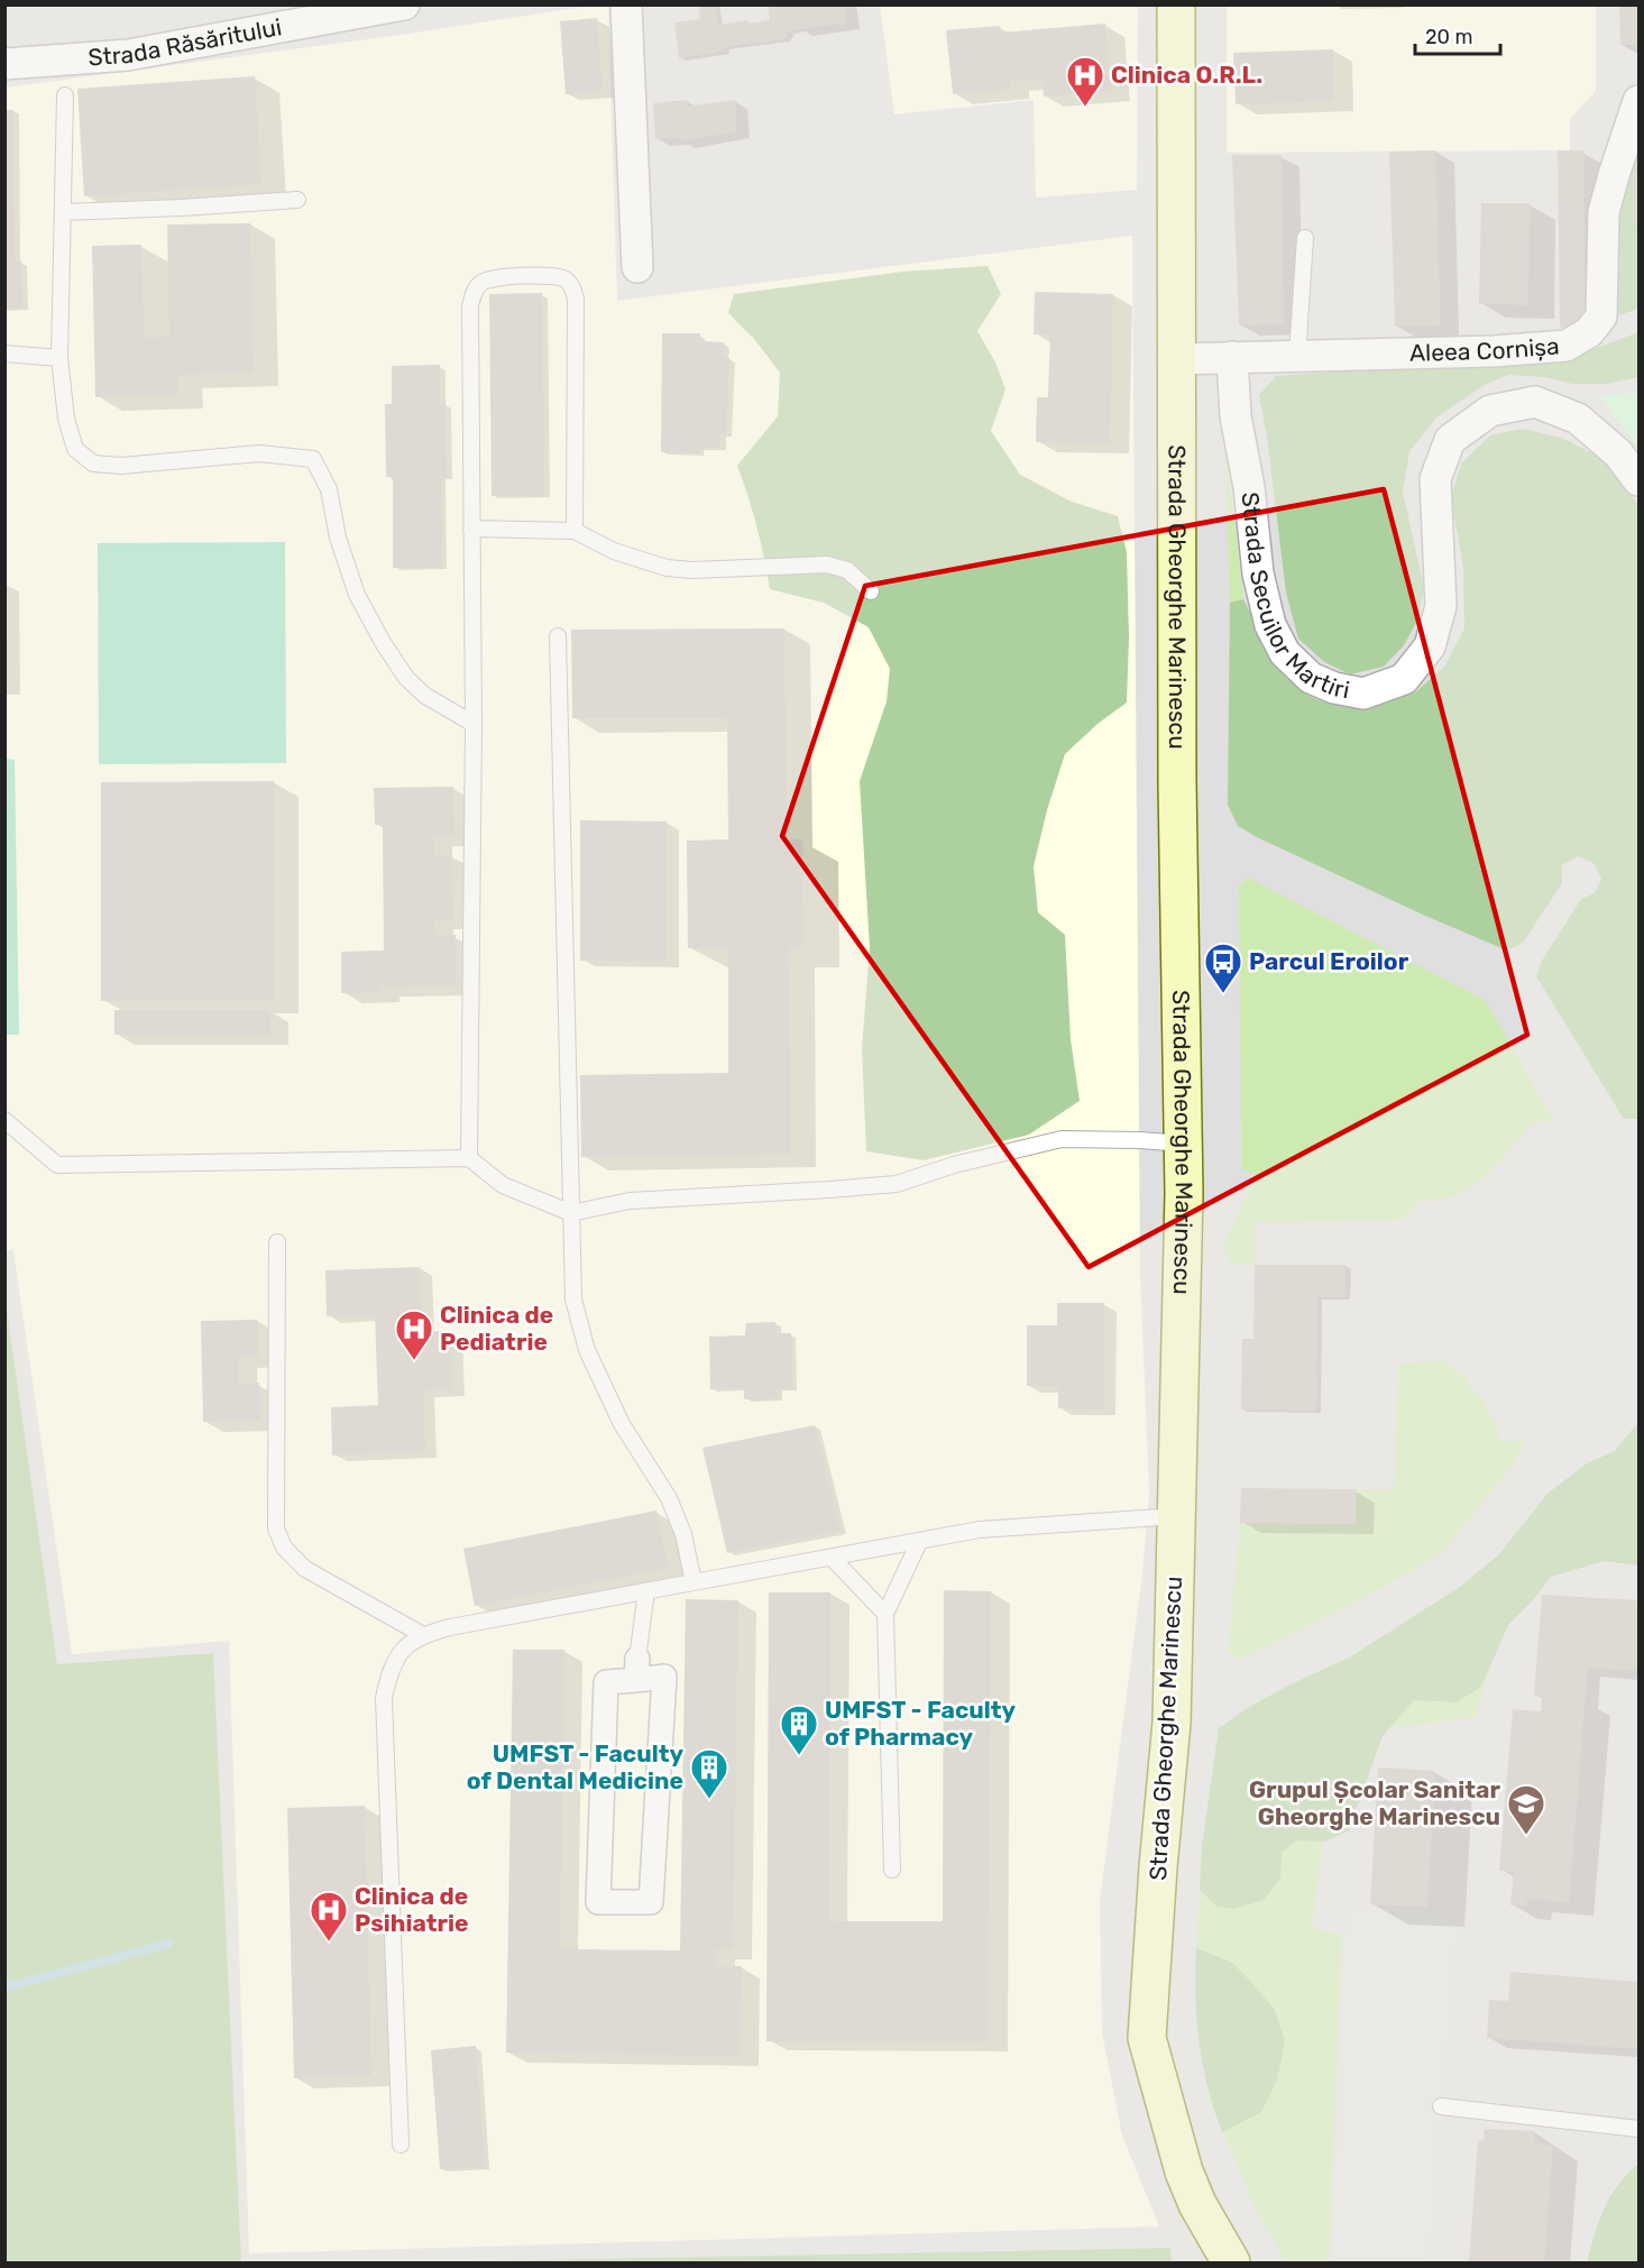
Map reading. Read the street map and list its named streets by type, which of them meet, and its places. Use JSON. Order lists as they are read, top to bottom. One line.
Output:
{"streets":{"main road":["Strada Gheorghe Marinescu"],"street":["Strada Răsăritului","Aleea Cornișa","Strada Secuilor Martiri"]},"crossings":[["Aleea Cornișa","Strada Secuilor Martiri"],["Aleea Cornișa","Strada Gheorghe Marinescu"]],"places":{"hospital":["Clinica O.R.L.","Clinica de Pediatrie","Clinica de Psihiatrie"],"bus stop":["Parcul Eroilor"],"building":["UMFST - Faculty of Pharmacy","UMFST - Faculty of Dental Medicine"],"school or university":["Grupul Școlar Sanitar Gheorghe Marinescu"]},"scale_bar":"20 m"}
